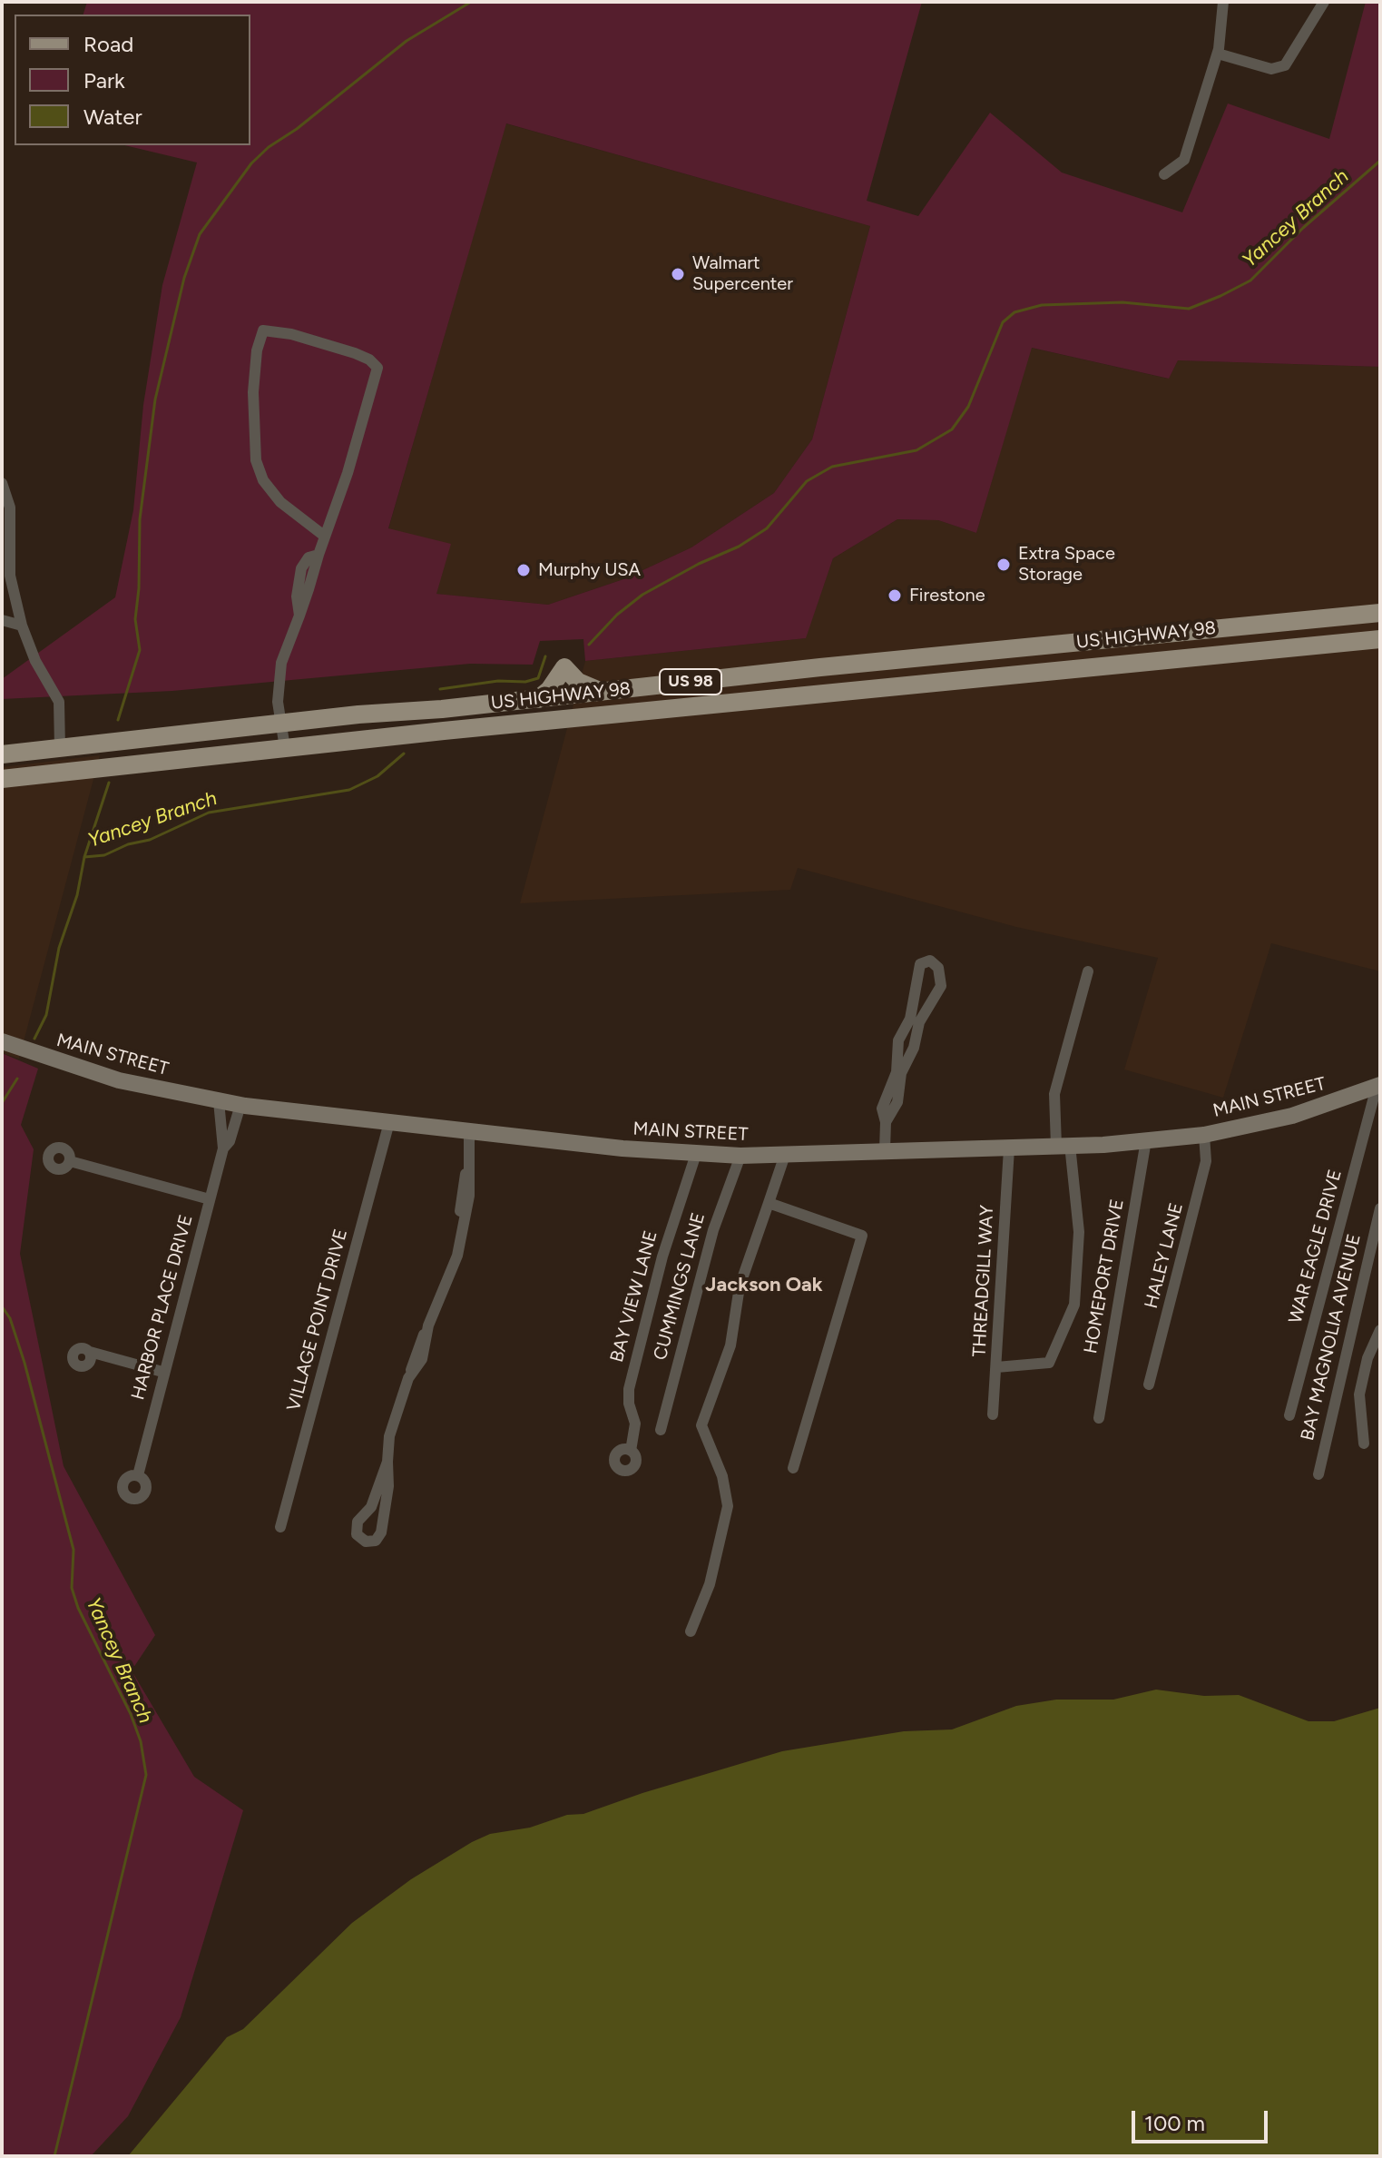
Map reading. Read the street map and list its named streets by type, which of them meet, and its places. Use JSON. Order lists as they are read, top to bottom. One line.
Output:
{"streets":{"main road":["US HIGHWAY 98","US 98","MAIN STREET"],"street":["WAR EAGLE DRIVE","HALEY LANE","HOMEPORT DRIVE","THREADGILL WAY","CUMMINGS LANE","BAY VIEW LANE","HARBOR PLACE DRIVE","VILLAGE POINT DRIVE","BAY MAGNOLIA AVENUE"]},"crossings":[["MAIN STREET","WAR EAGLE DRIVE"],["MAIN STREET","HALEY LANE"],["MAIN STREET","HOMEPORT DRIVE"],["MAIN STREET","THREADGILL WAY"],["MAIN STREET","CUMMINGS LANE"],["MAIN STREET","BAY VIEW LANE"],["MAIN STREET","HARBOR PLACE DRIVE"],["MAIN STREET","VILLAGE POINT DRIVE"]],"districts":["Jackson Oak"],"water":["Yancey Branch"],"places":["Walmart Supercenter","Extra Space Storage","Murphy USA","Firestone"],"legend":["Road","Park","Water"],"scale_bar":"100 m"}
